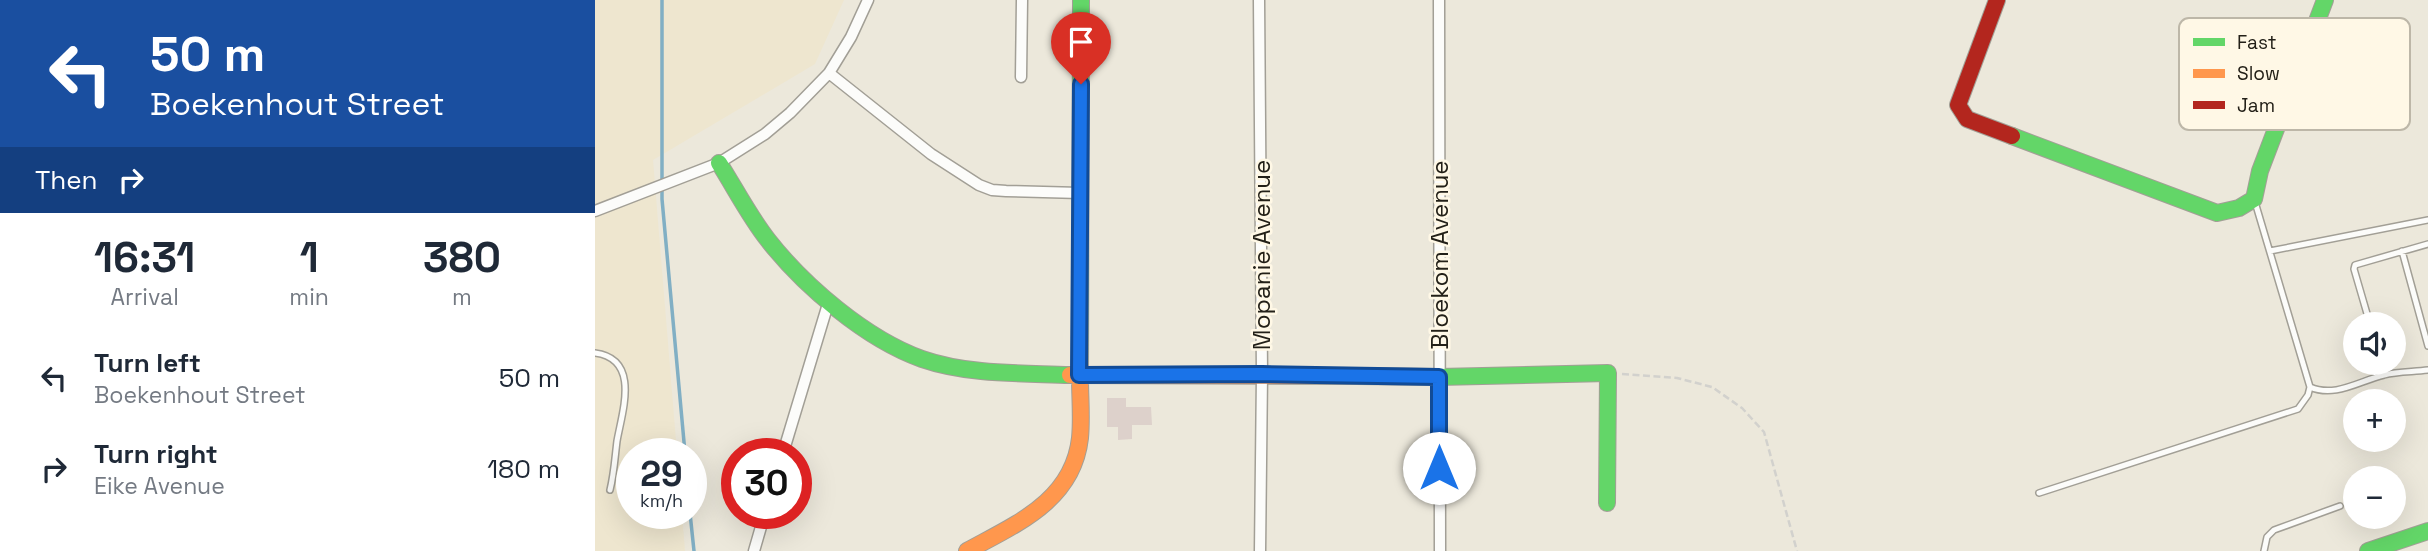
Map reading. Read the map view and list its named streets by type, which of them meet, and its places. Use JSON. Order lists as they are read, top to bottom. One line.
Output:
{"streets":{"street":["Mopanie Avenue","Bloekom Avenue"]},"legend":["Fast","Slow","Jam"],"page":{"turn":["50 m","Boekenhout Street"],"then":"Then","eta":["16:31","Arrival","1","min","380","m"],"map_buttons":["+","−"],"list":[{"name":"Turn left","note":"Boekenhout Street","value":"50 m"},{"name":"Turn right","note":"Eike Avenue","value":"180 m"}],"speed":"29 km/h","limit":"30"}}
